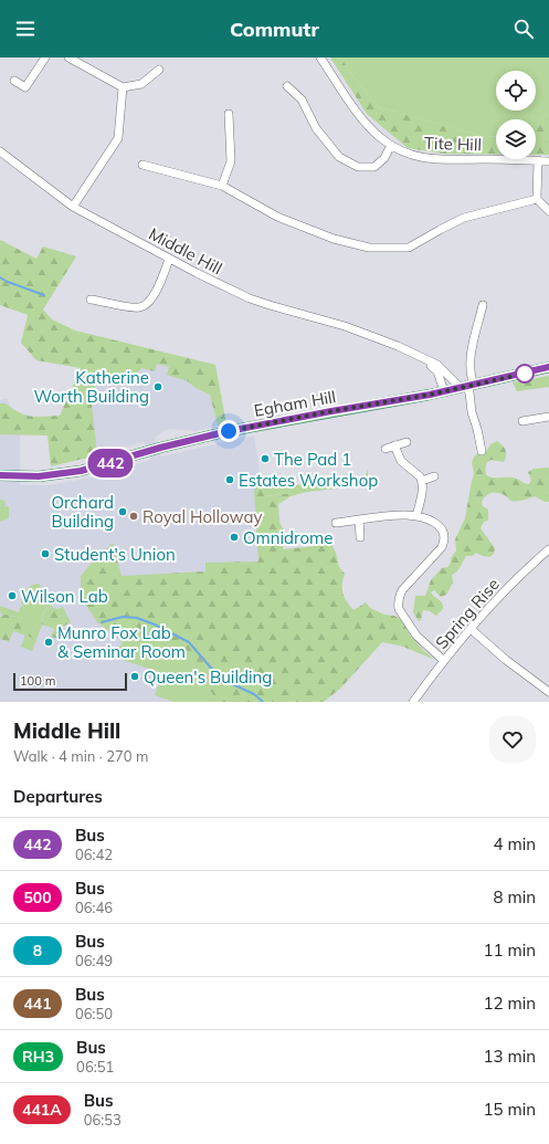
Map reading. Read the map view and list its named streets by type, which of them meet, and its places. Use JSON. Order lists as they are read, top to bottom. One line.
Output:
{"streets":{"main road":["Egham Hill"],"street":["Tite Hill","Middle Hill","Spring Rise"]},"crossings":[["Middle Hill","Egham Hill"]],"places":["Katherine Worth Building","The Pad 1","Estates Workshop","Orchard Building","Royal Holloway","Omnidrome","Student's Union","Wilson Lab","Munro Fox Lab & Seminar Room","Queen's Building"],"lines":["bus line 442"],"scale_bar":"100 m","page":{"header":"Commutr","on_map":"442","scale":"100 m","heading":[["Middle Hill","Walk · 4 min · 270 m"],"Departures"],"list":[{"mark":"442","name":"Bus","note":"06:42","value":"4 min"},{"mark":"500","name":"Bus","note":"06:46","value":"8 min"},{"mark":"8","name":"Bus","note":"06:49","value":"11 min"},{"mark":"441","name":"Bus","note":"06:50","value":"12 min"},{"mark":"RH3","name":"Bus","note":"06:51","value":"13 min"},{"mark":"441A","name":"Bus","note":"06:53","value":"15 min"}]}}
